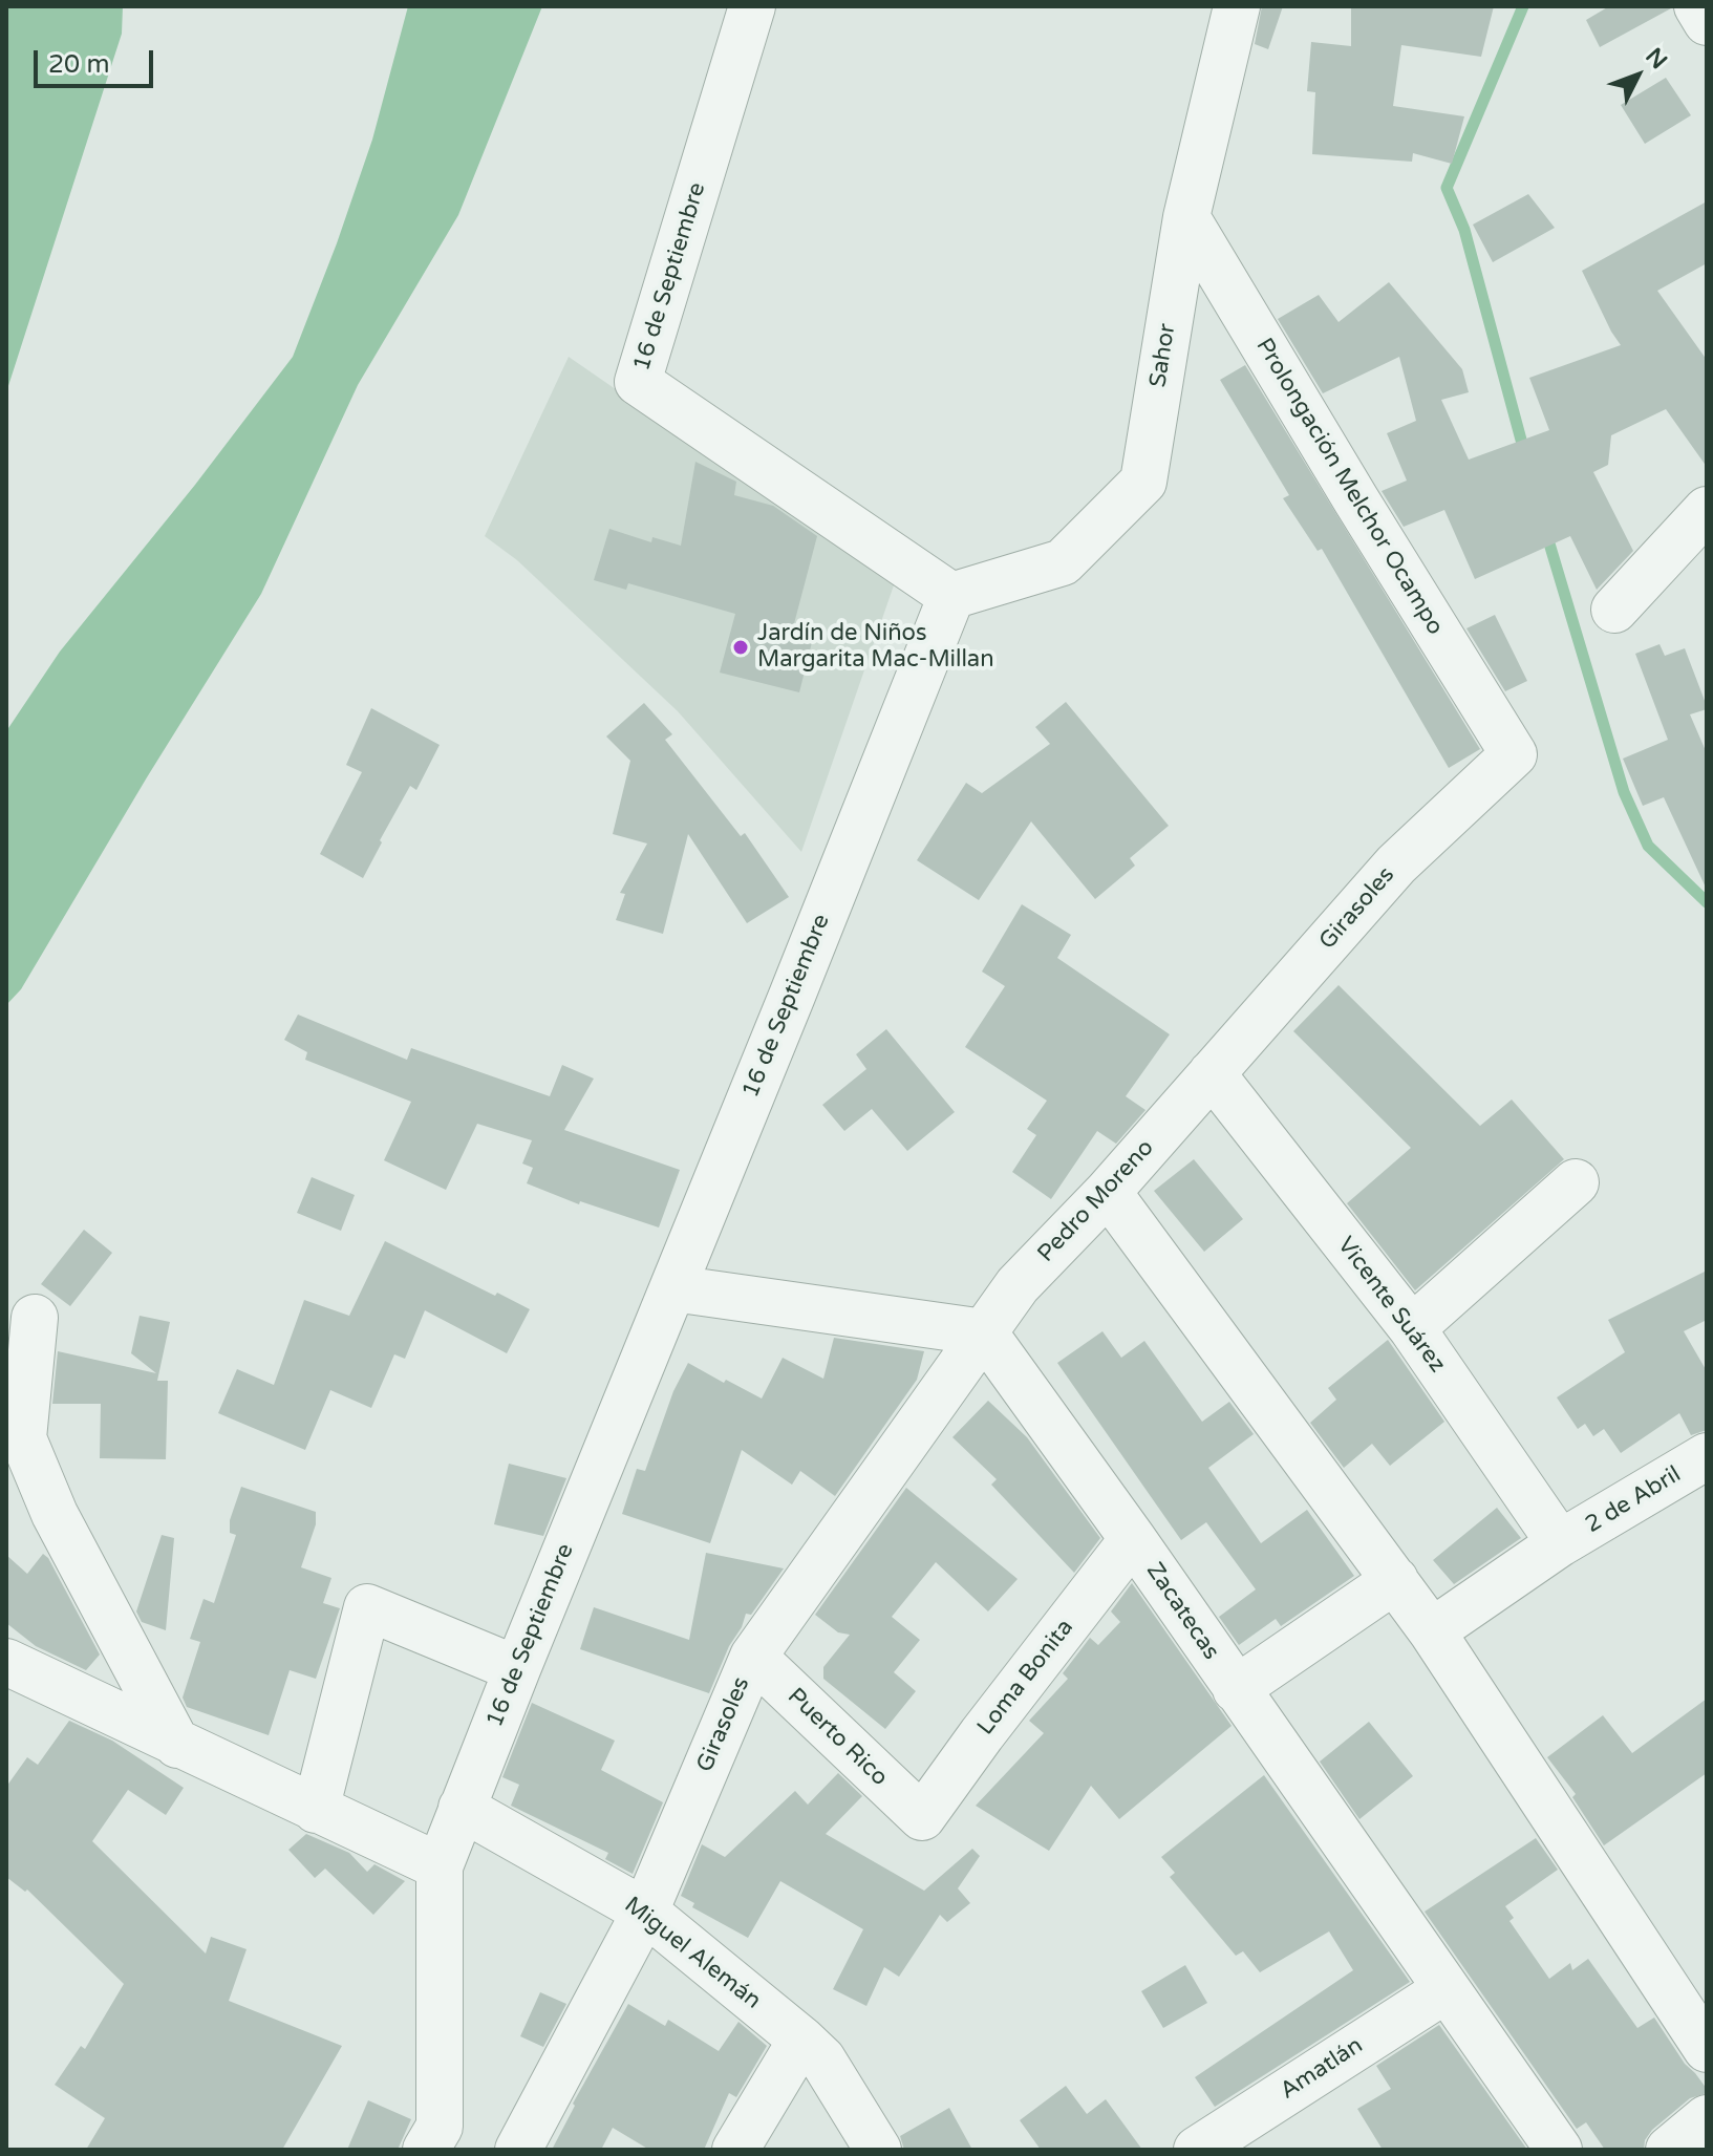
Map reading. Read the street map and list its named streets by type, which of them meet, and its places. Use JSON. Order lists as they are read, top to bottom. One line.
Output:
{"streets":{"street":["16 de Septiembre","Sahor","Prolongación Melchor Ocampo","Girasoles","Pedro Moreno","Vicente Suárez","2 de Abril","Zacatecas","Loma Bonita","Puerto Rico","Miguel Alemán","Amatlán"]},"crossings":[["16 de Septiembre","Sahor"],["16 de Septiembre","Miguel Alemán"],["Sahor","Prolongación Melchor Ocampo"],["Prolongación Melchor Ocampo","Girasoles"],["Girasoles","Pedro Moreno"],["Girasoles","Vicente Suárez"],["Girasoles","Zacatecas"],["Girasoles","Puerto Rico"],["Girasoles","Miguel Alemán"],["Pedro Moreno","Vicente Suárez"],["Pedro Moreno","Zacatecas"],["Vicente Suárez","2 de Abril"],["Zacatecas","Loma Bonita"],["Zacatecas","Amatlán"],["Loma Bonita","Puerto Rico"]],"places":["Jardín de Niños Margarita Mac-Millan"],"scale_bar":"20 m","north":"top right"}
